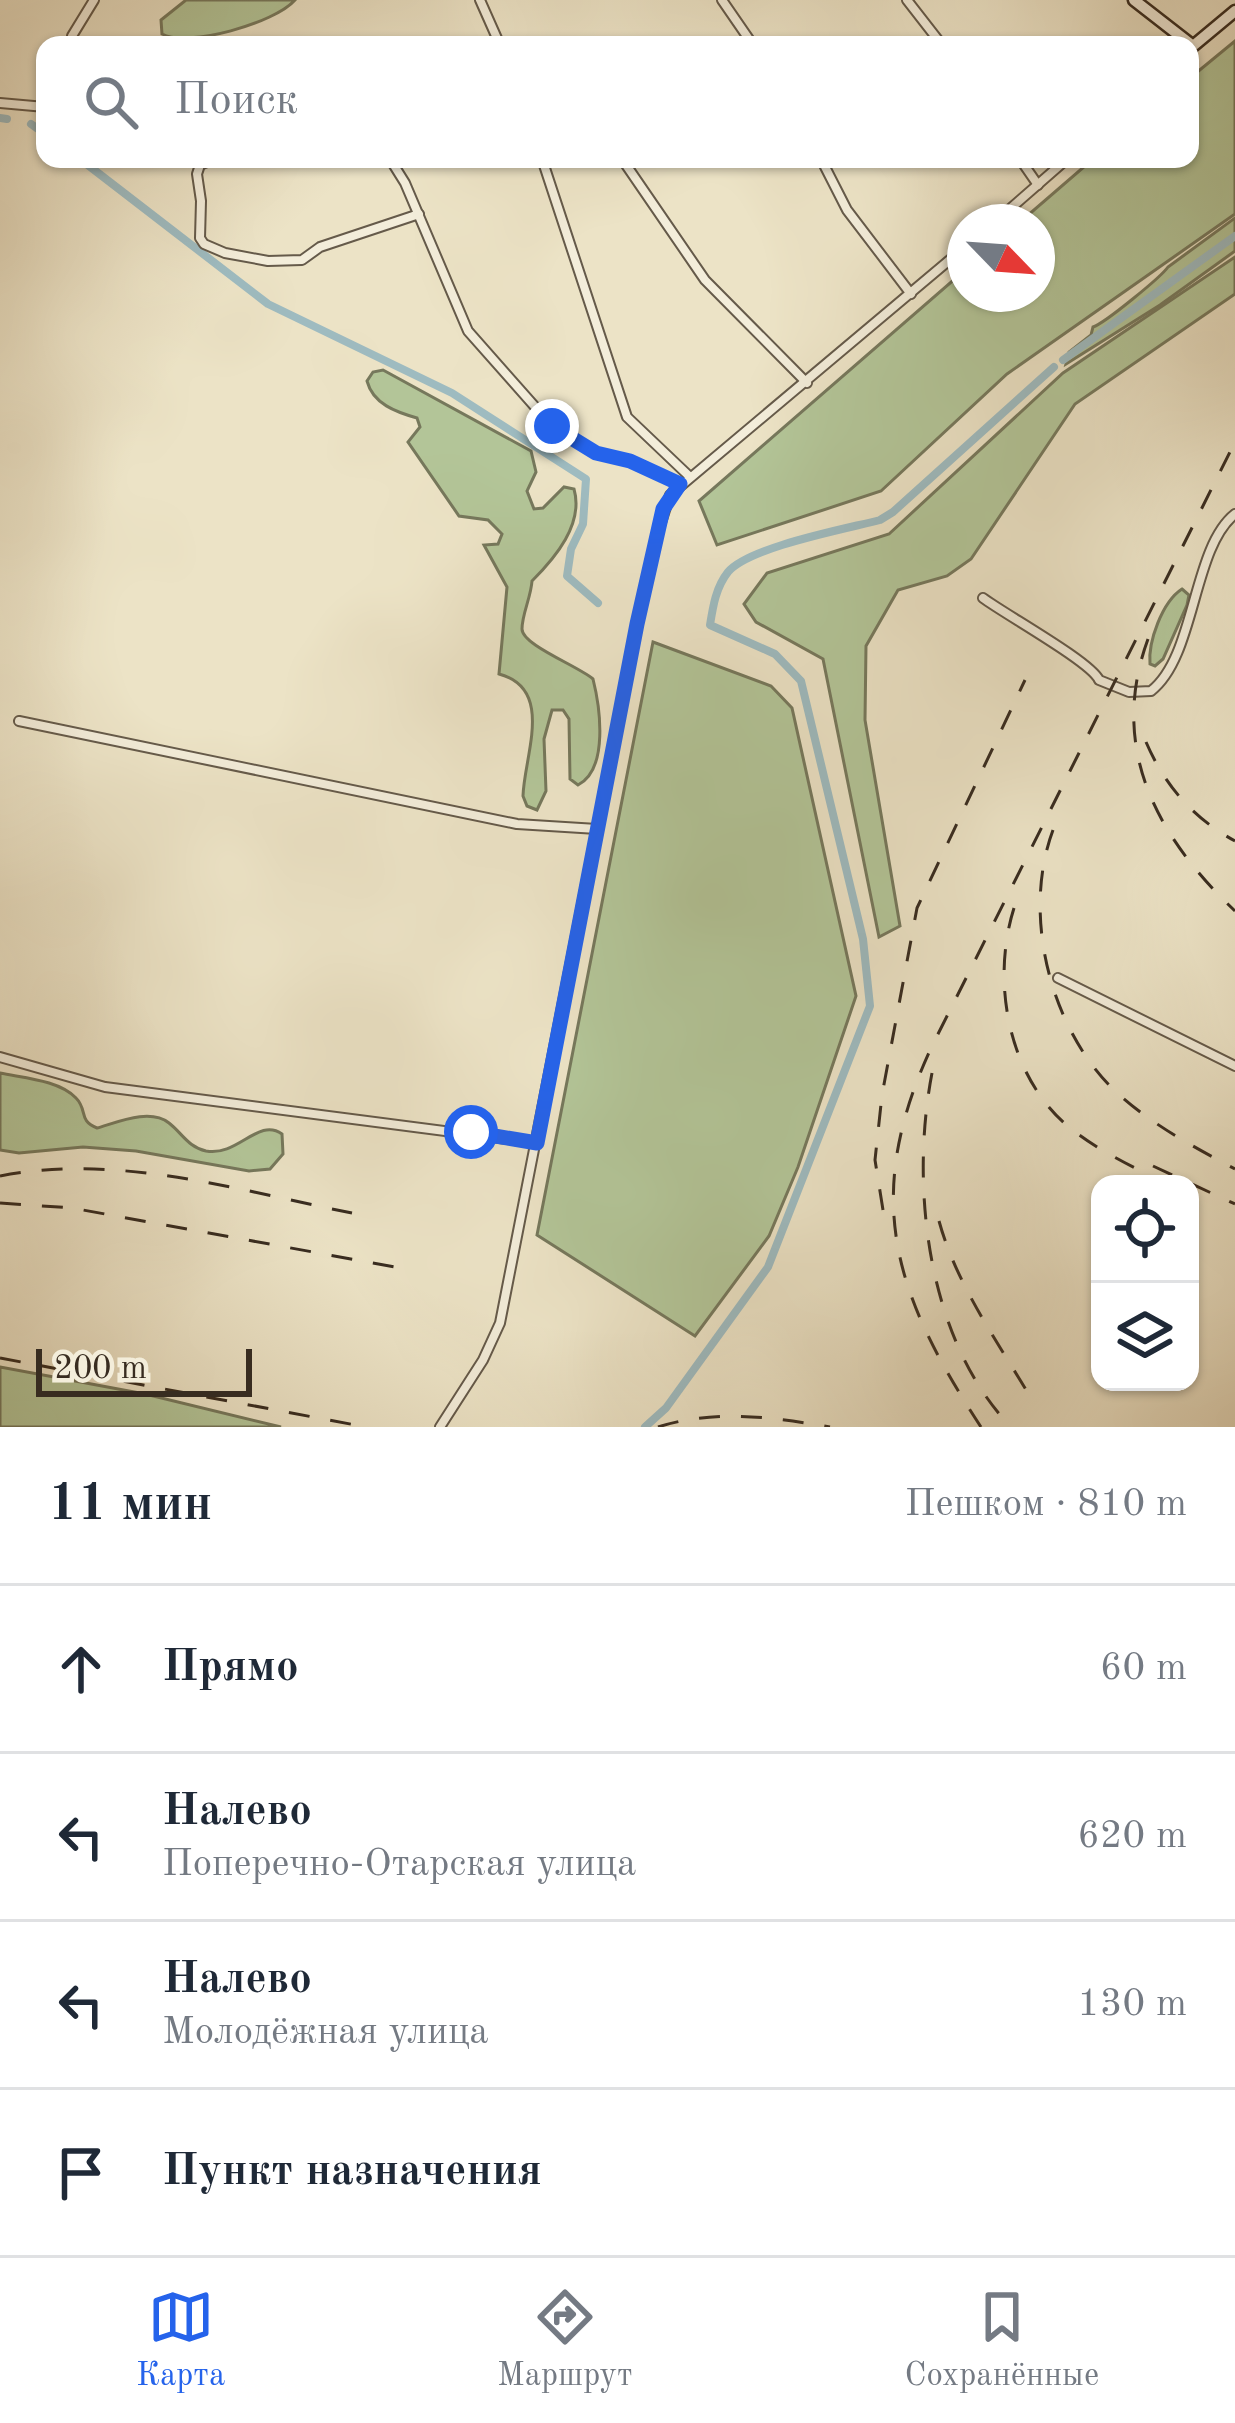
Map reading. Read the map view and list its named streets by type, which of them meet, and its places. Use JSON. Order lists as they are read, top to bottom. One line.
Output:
{"scale_bar":"200 m","north":"bottom right","page":{"search":"Поиск","scale":"200 m","heading":["11 мин","Пешком · 810 m"],"list":[["Прямо","60 m"],["Налево","Поперечно-Отарская улица","620 m"],["Налево","Молодёжная улица","130 m"],"Пункт назначения"],"nav":["Карта","Маршрут","Сохранённые"]}}
